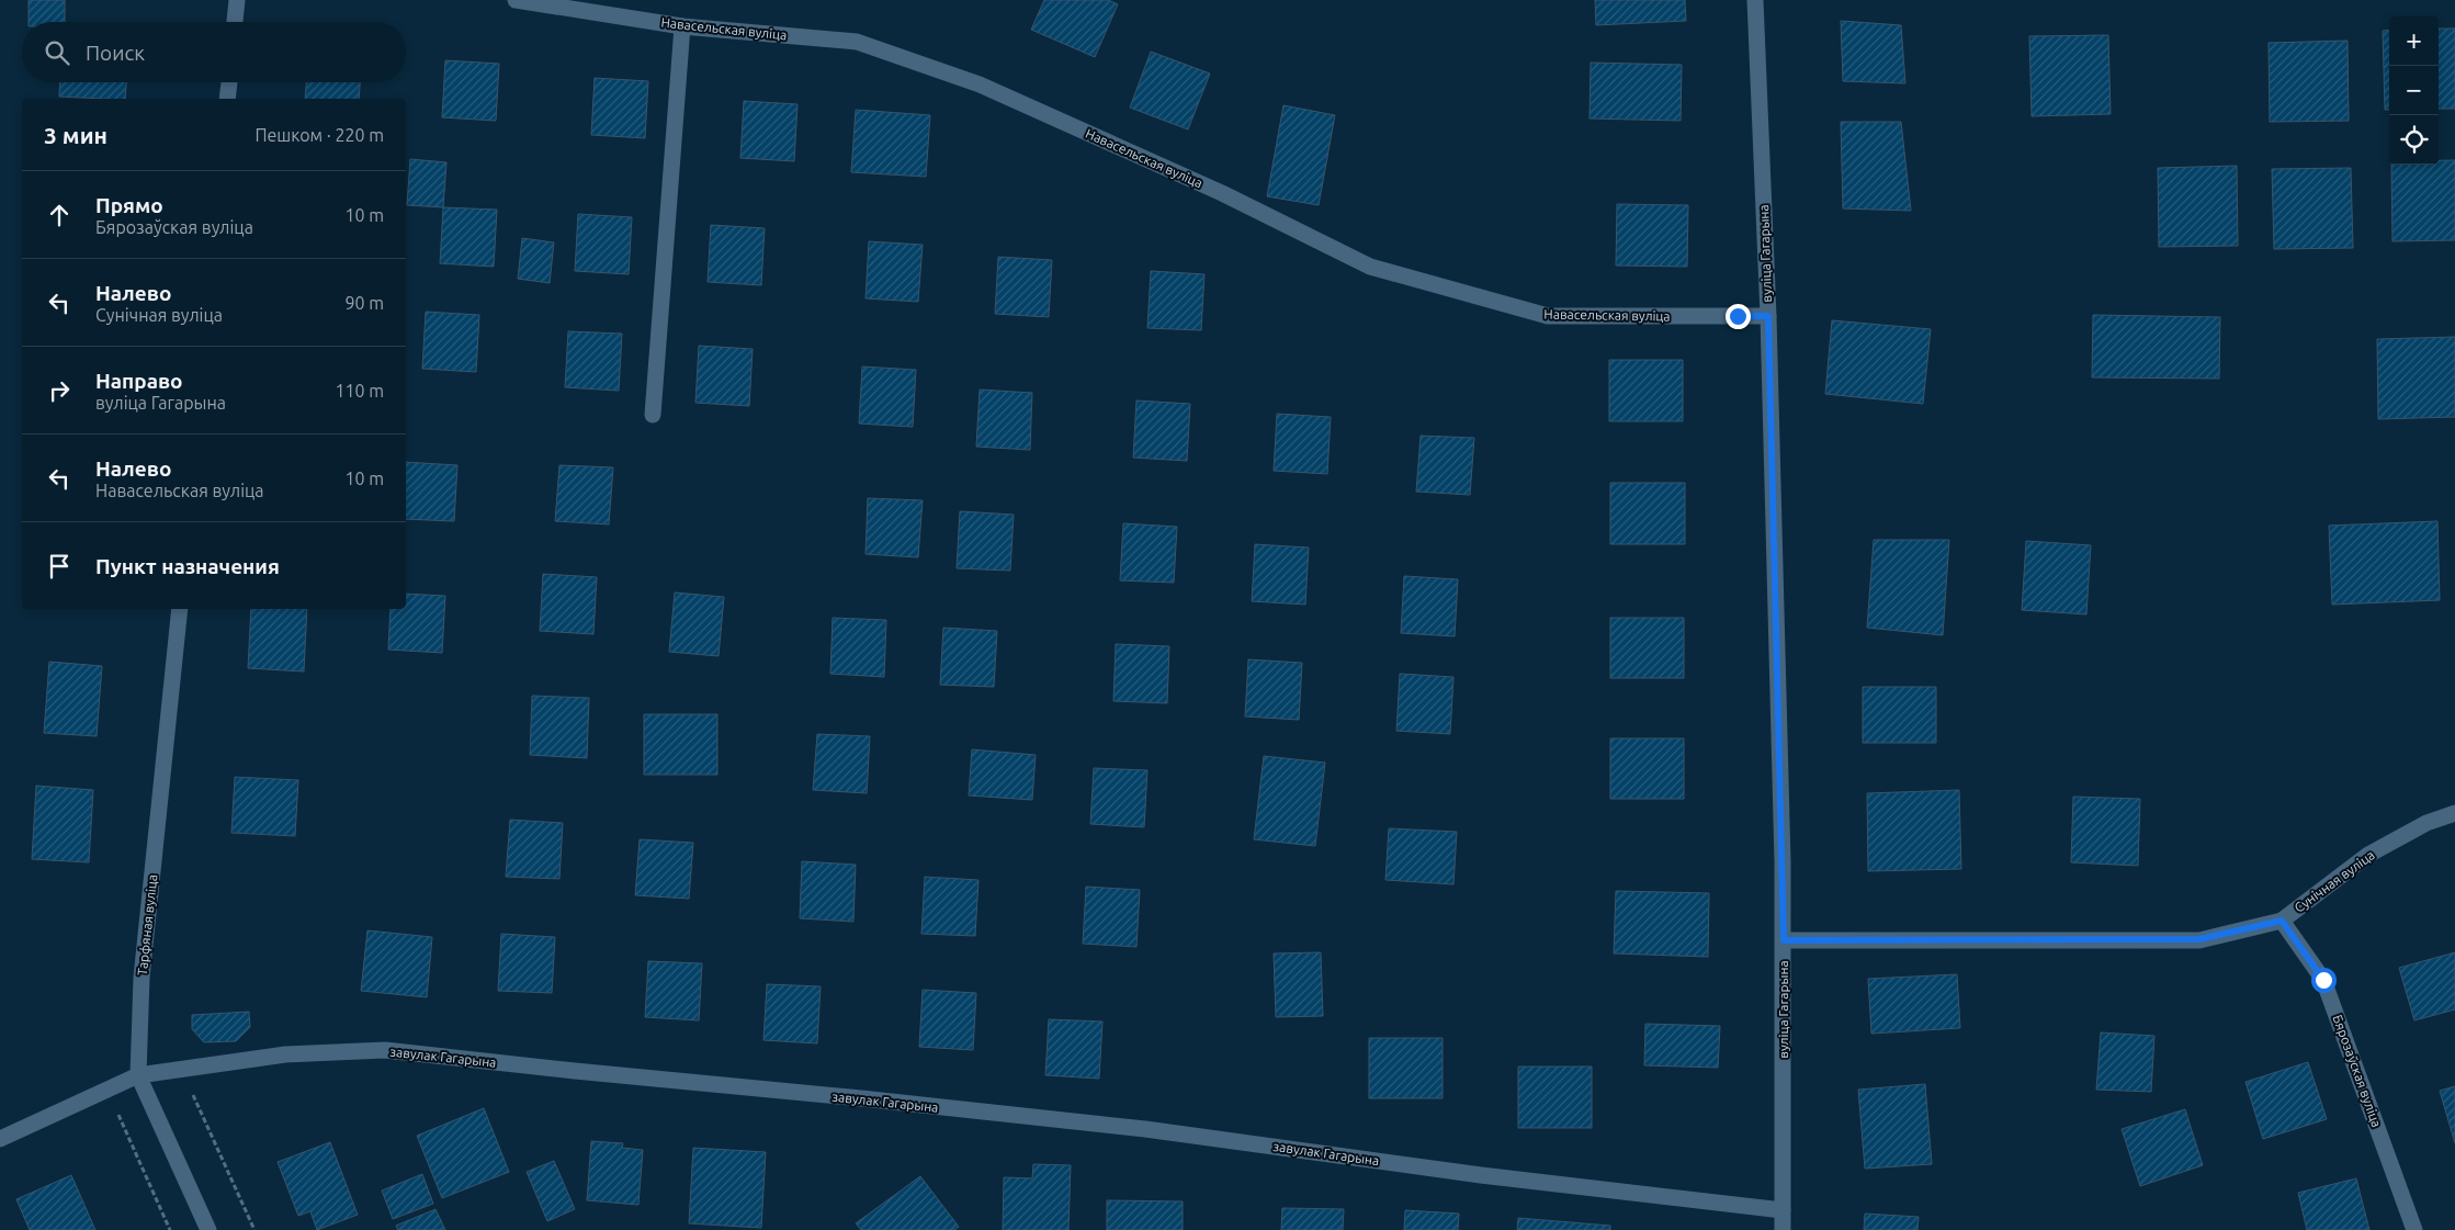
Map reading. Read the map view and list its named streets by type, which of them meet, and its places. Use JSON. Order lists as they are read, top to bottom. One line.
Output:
{"streets":{"street":["Навасельская вуліца","вуліца Гагарына","Сунічная вуліца","Тарфяная вуліца","завулак Гагарына","Бярозаўская вуліца"]},"crossings":[["Навасельская вуліца","вуліца Гагарына"],["вуліца Гагарына","Сунічная вуліца"],["вуліца Гагарына","завулак Гагарына"],["Сунічная вуліца","Бярозаўская вуліца"],["Тарфяная вуліца","завулак Гагарына"]],"page":{"map_buttons":["+","−"],"search":"Поиск","heading":["3 мин","Пешком · 220 m"],"list":[["Прямо","Бярозаўская вуліца","10 m"],["Налево","Сунічная вуліца","90 m"],["Направо","вуліца Гагарына","110 m"],["Налево","Навасельская вуліца","10 m"],"Пункт назначения"]}}
